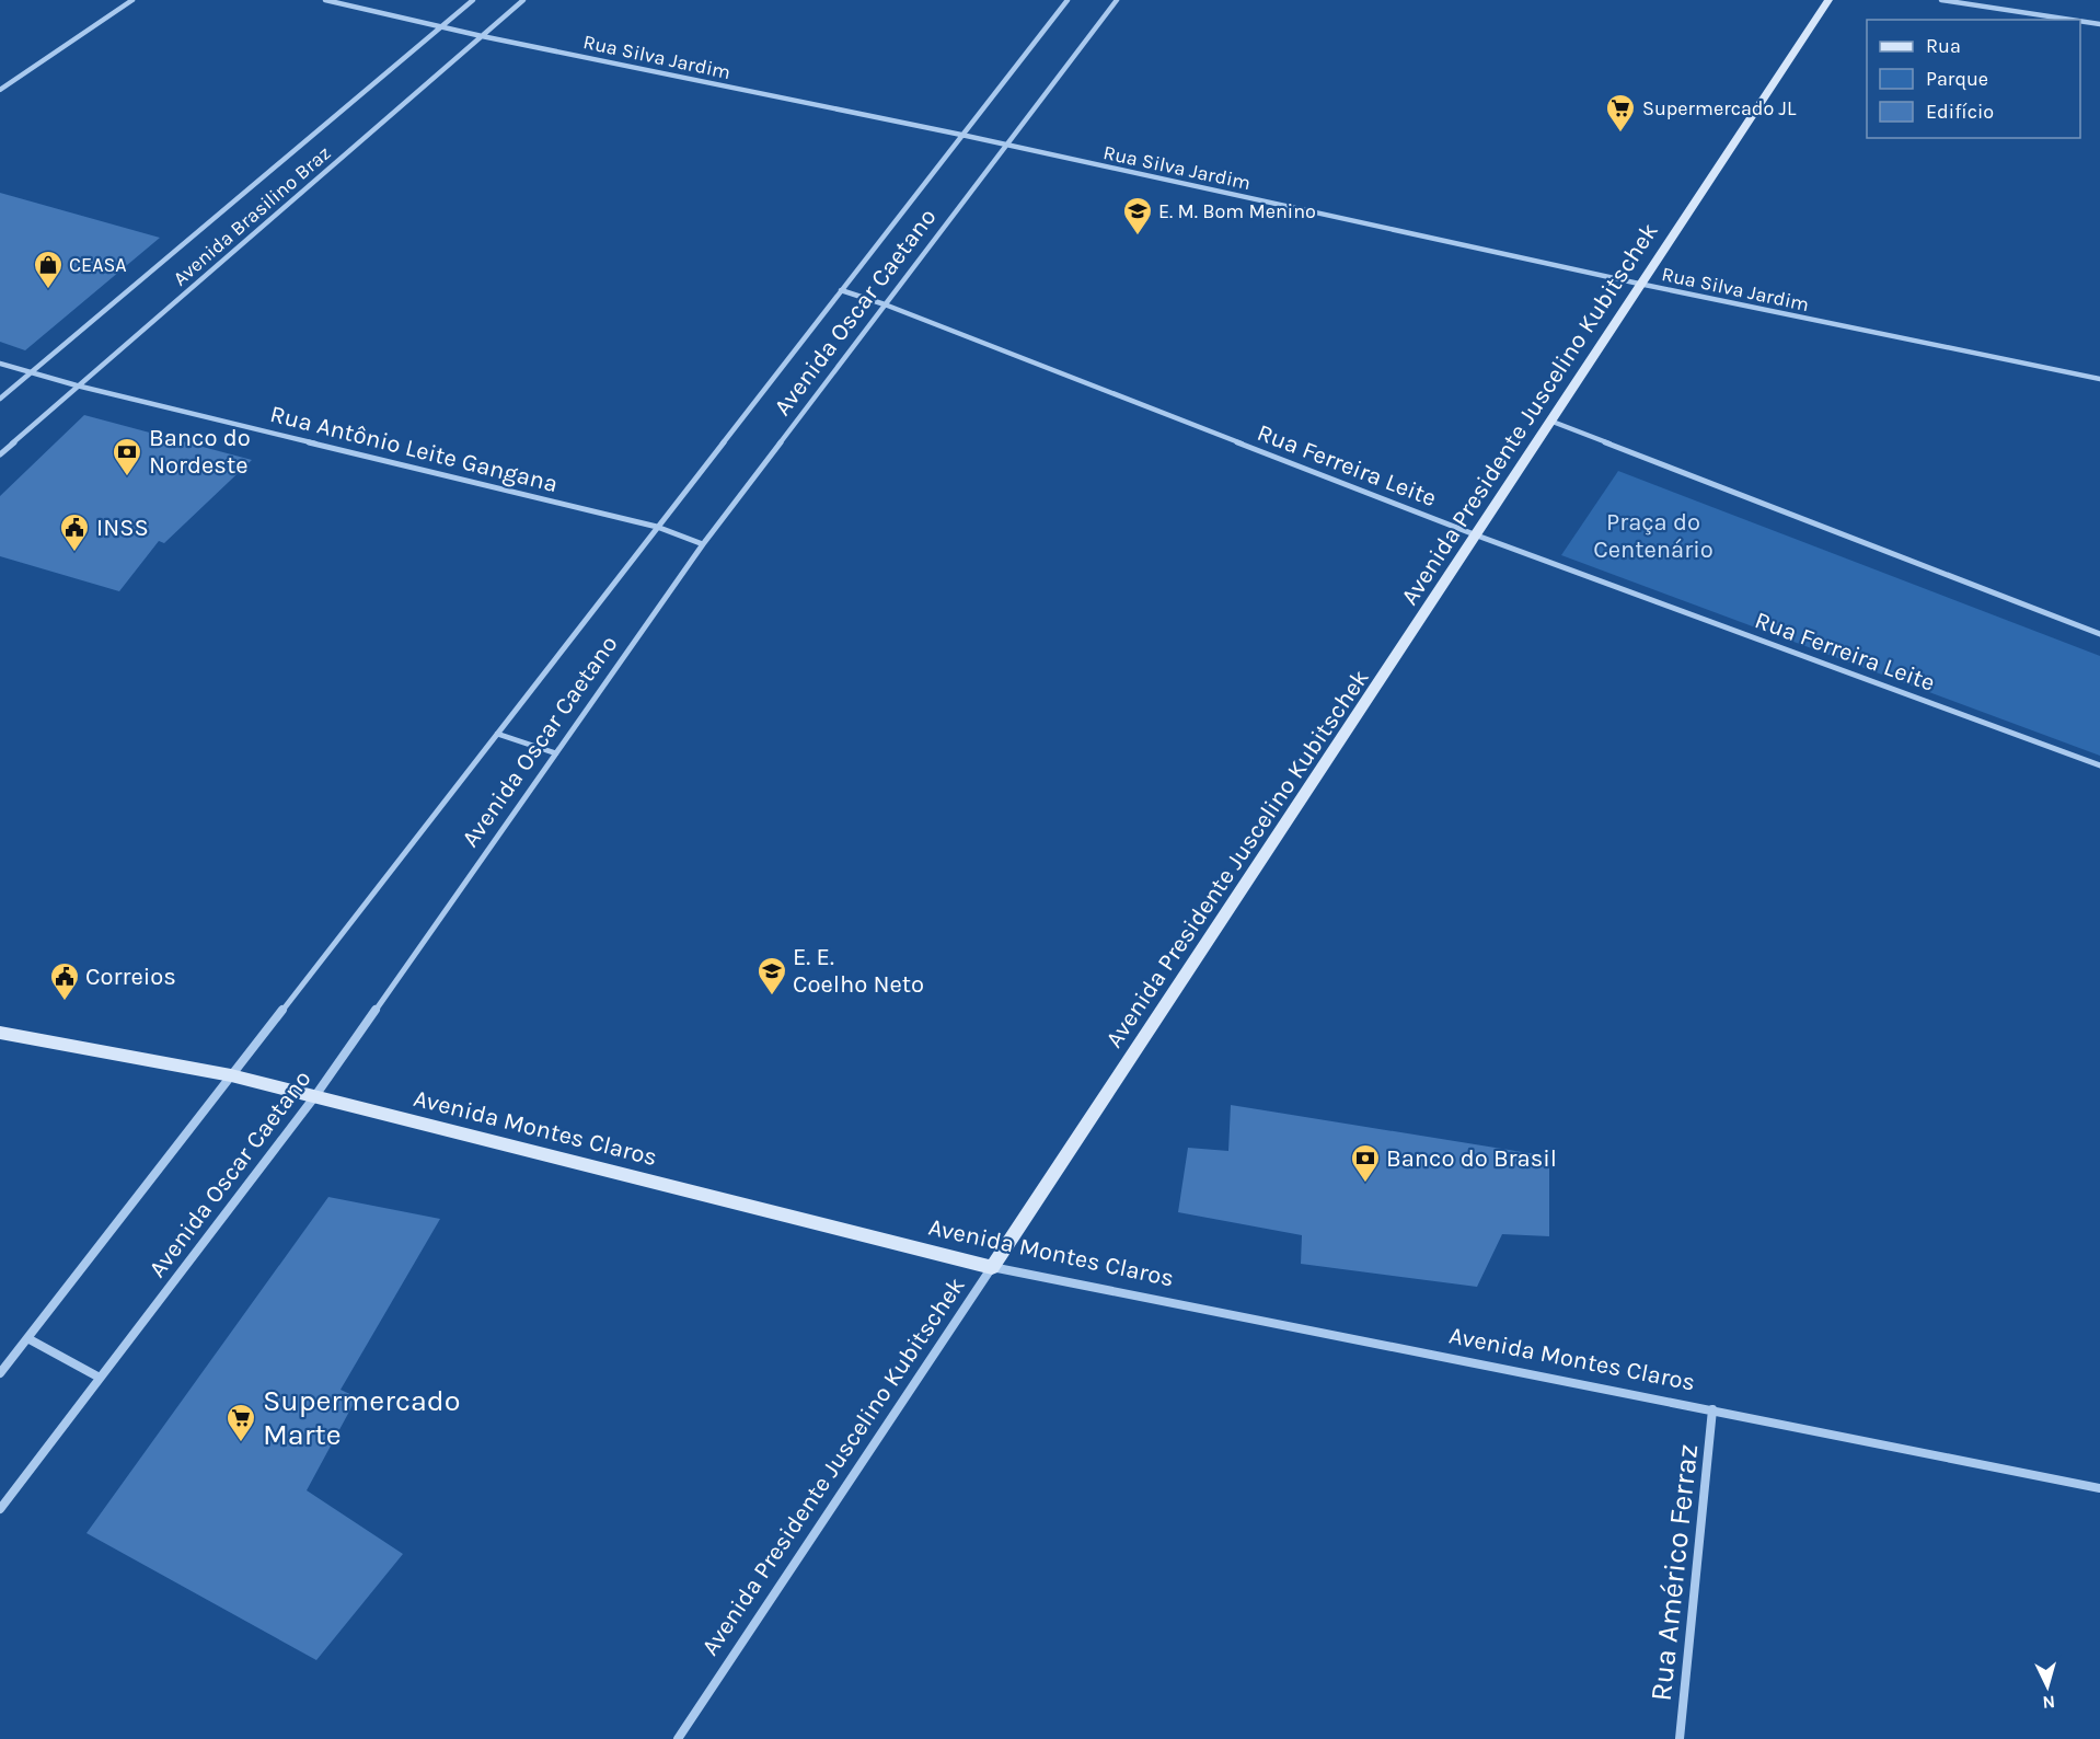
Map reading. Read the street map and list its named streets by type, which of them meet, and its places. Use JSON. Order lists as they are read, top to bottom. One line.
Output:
{"streets":{"main road":["Avenida Presidente Juscelino Kubitschek","Avenida Montes Claros"],"street":["Rua Silva Jardim","Avenida Brasilino Braz","Avenida Oscar Caetano","Rua Antônio Leite Gangana","Rua Ferreira Leite","Rua Américo Ferraz"]},"crossings":[["Rua Silva Jardim","Avenida Brasilino Braz"],["Rua Silva Jardim","Avenida Oscar Caetano"],["Rua Silva Jardim","Avenida Presidente Juscelino Kubitschek"],["Avenida Brasilino Braz","Rua Antônio Leite Gangana"],["Avenida Oscar Caetano","Rua Antônio Leite Gangana"],["Avenida Oscar Caetano","Rua Ferreira Leite"],["Avenida Oscar Caetano","Avenida Montes Claros"],["Avenida Presidente Juscelino Kubitschek","Rua Ferreira Leite"],["Avenida Presidente Juscelino Kubitschek","Avenida Montes Claros"],["Avenida Montes Claros","Rua Américo Ferraz"]],"parks":["Praça do Centenário"],"places":{"supermarket":["Supermercado JL","Supermercado Marte"],"school or university":["E. M. Bom Menino","E. E. Coelho Neto"],"shop":["CEASA"],"bank":["Banco do Nordeste","Banco do Brasil"],"public building":["INSS","Correios"]},"legend":["Rua","Parque","Edifício"],"north":"bottom"}
